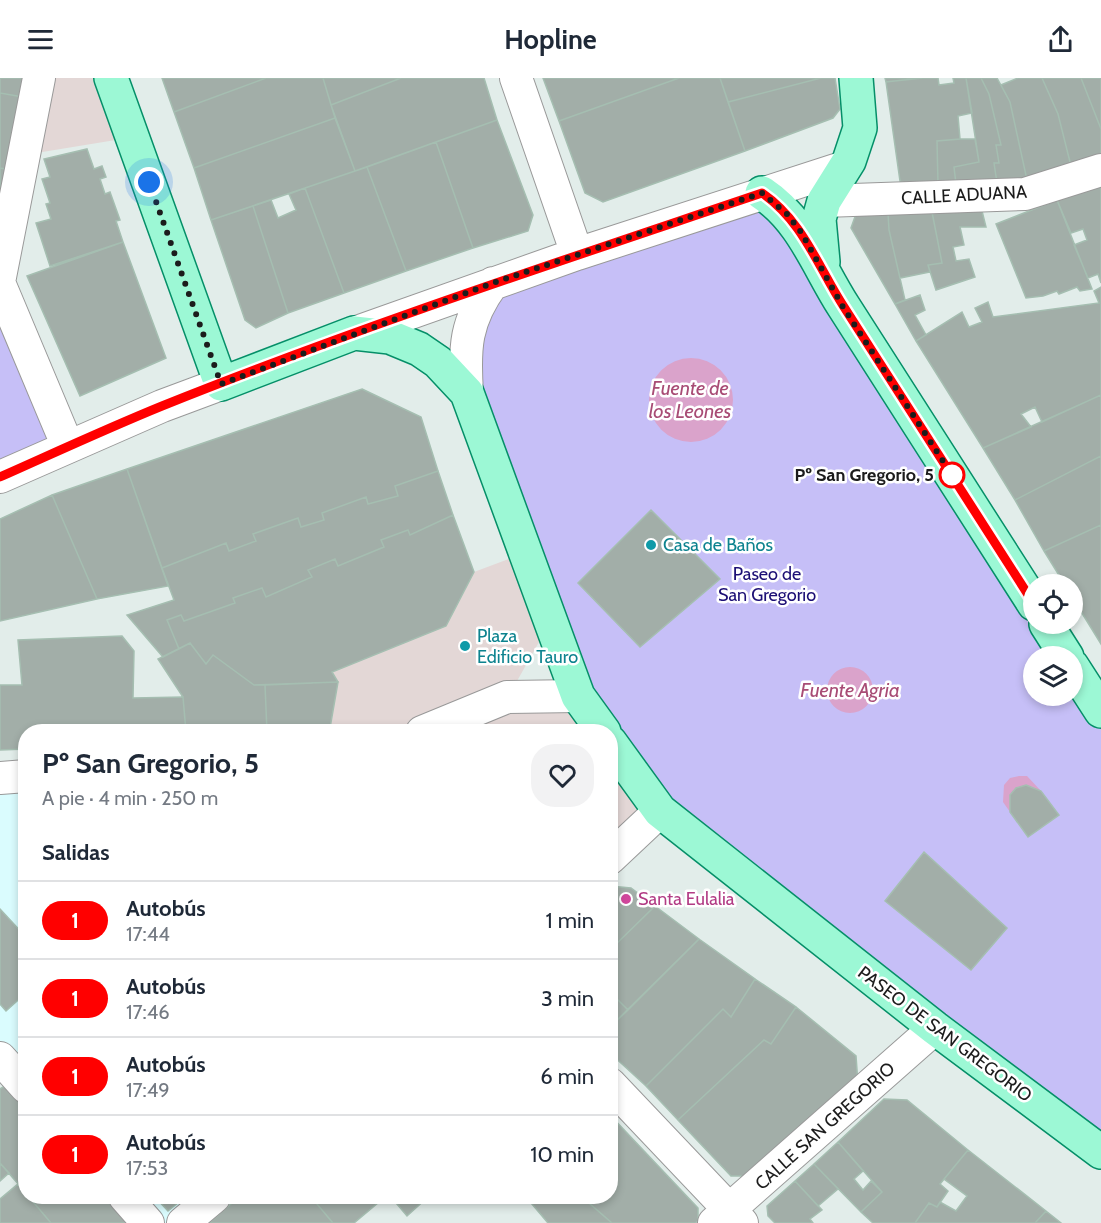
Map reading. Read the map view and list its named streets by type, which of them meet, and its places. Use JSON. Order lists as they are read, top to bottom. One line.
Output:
{"streets":{"main road":["PASEO DE SAN GREGORIO"],"street":["CALLE ADUANA","CALLE SAN GREGORIO"]},"crossings":[["PASEO DE SAN GREGORIO","CALLE SAN GREGORIO"]],"water":["Fuente de los Leones","Fuente Agria"],"parks":["Paseo de San Gregorio"],"places":["Pº San Gregorio, 5","Casa de Baños","Plaza Edificio Tauro","Santa Eulalia"],"lines":["bus line 1"],"page":{"header":"Hopline","heading":[["Pº San Gregorio, 5","A pie · 4 min · 250 m"],"Salidas"],"list":[{"mark":"1","name":"Autobús","note":"17:44","value":"1 min"},{"mark":"1","name":"Autobús","note":"17:46","value":"3 min"},{"mark":"1","name":"Autobús","note":"17:49","value":"6 min"},{"mark":"1","name":"Autobús","note":"17:53","value":"10 min"}]}}
